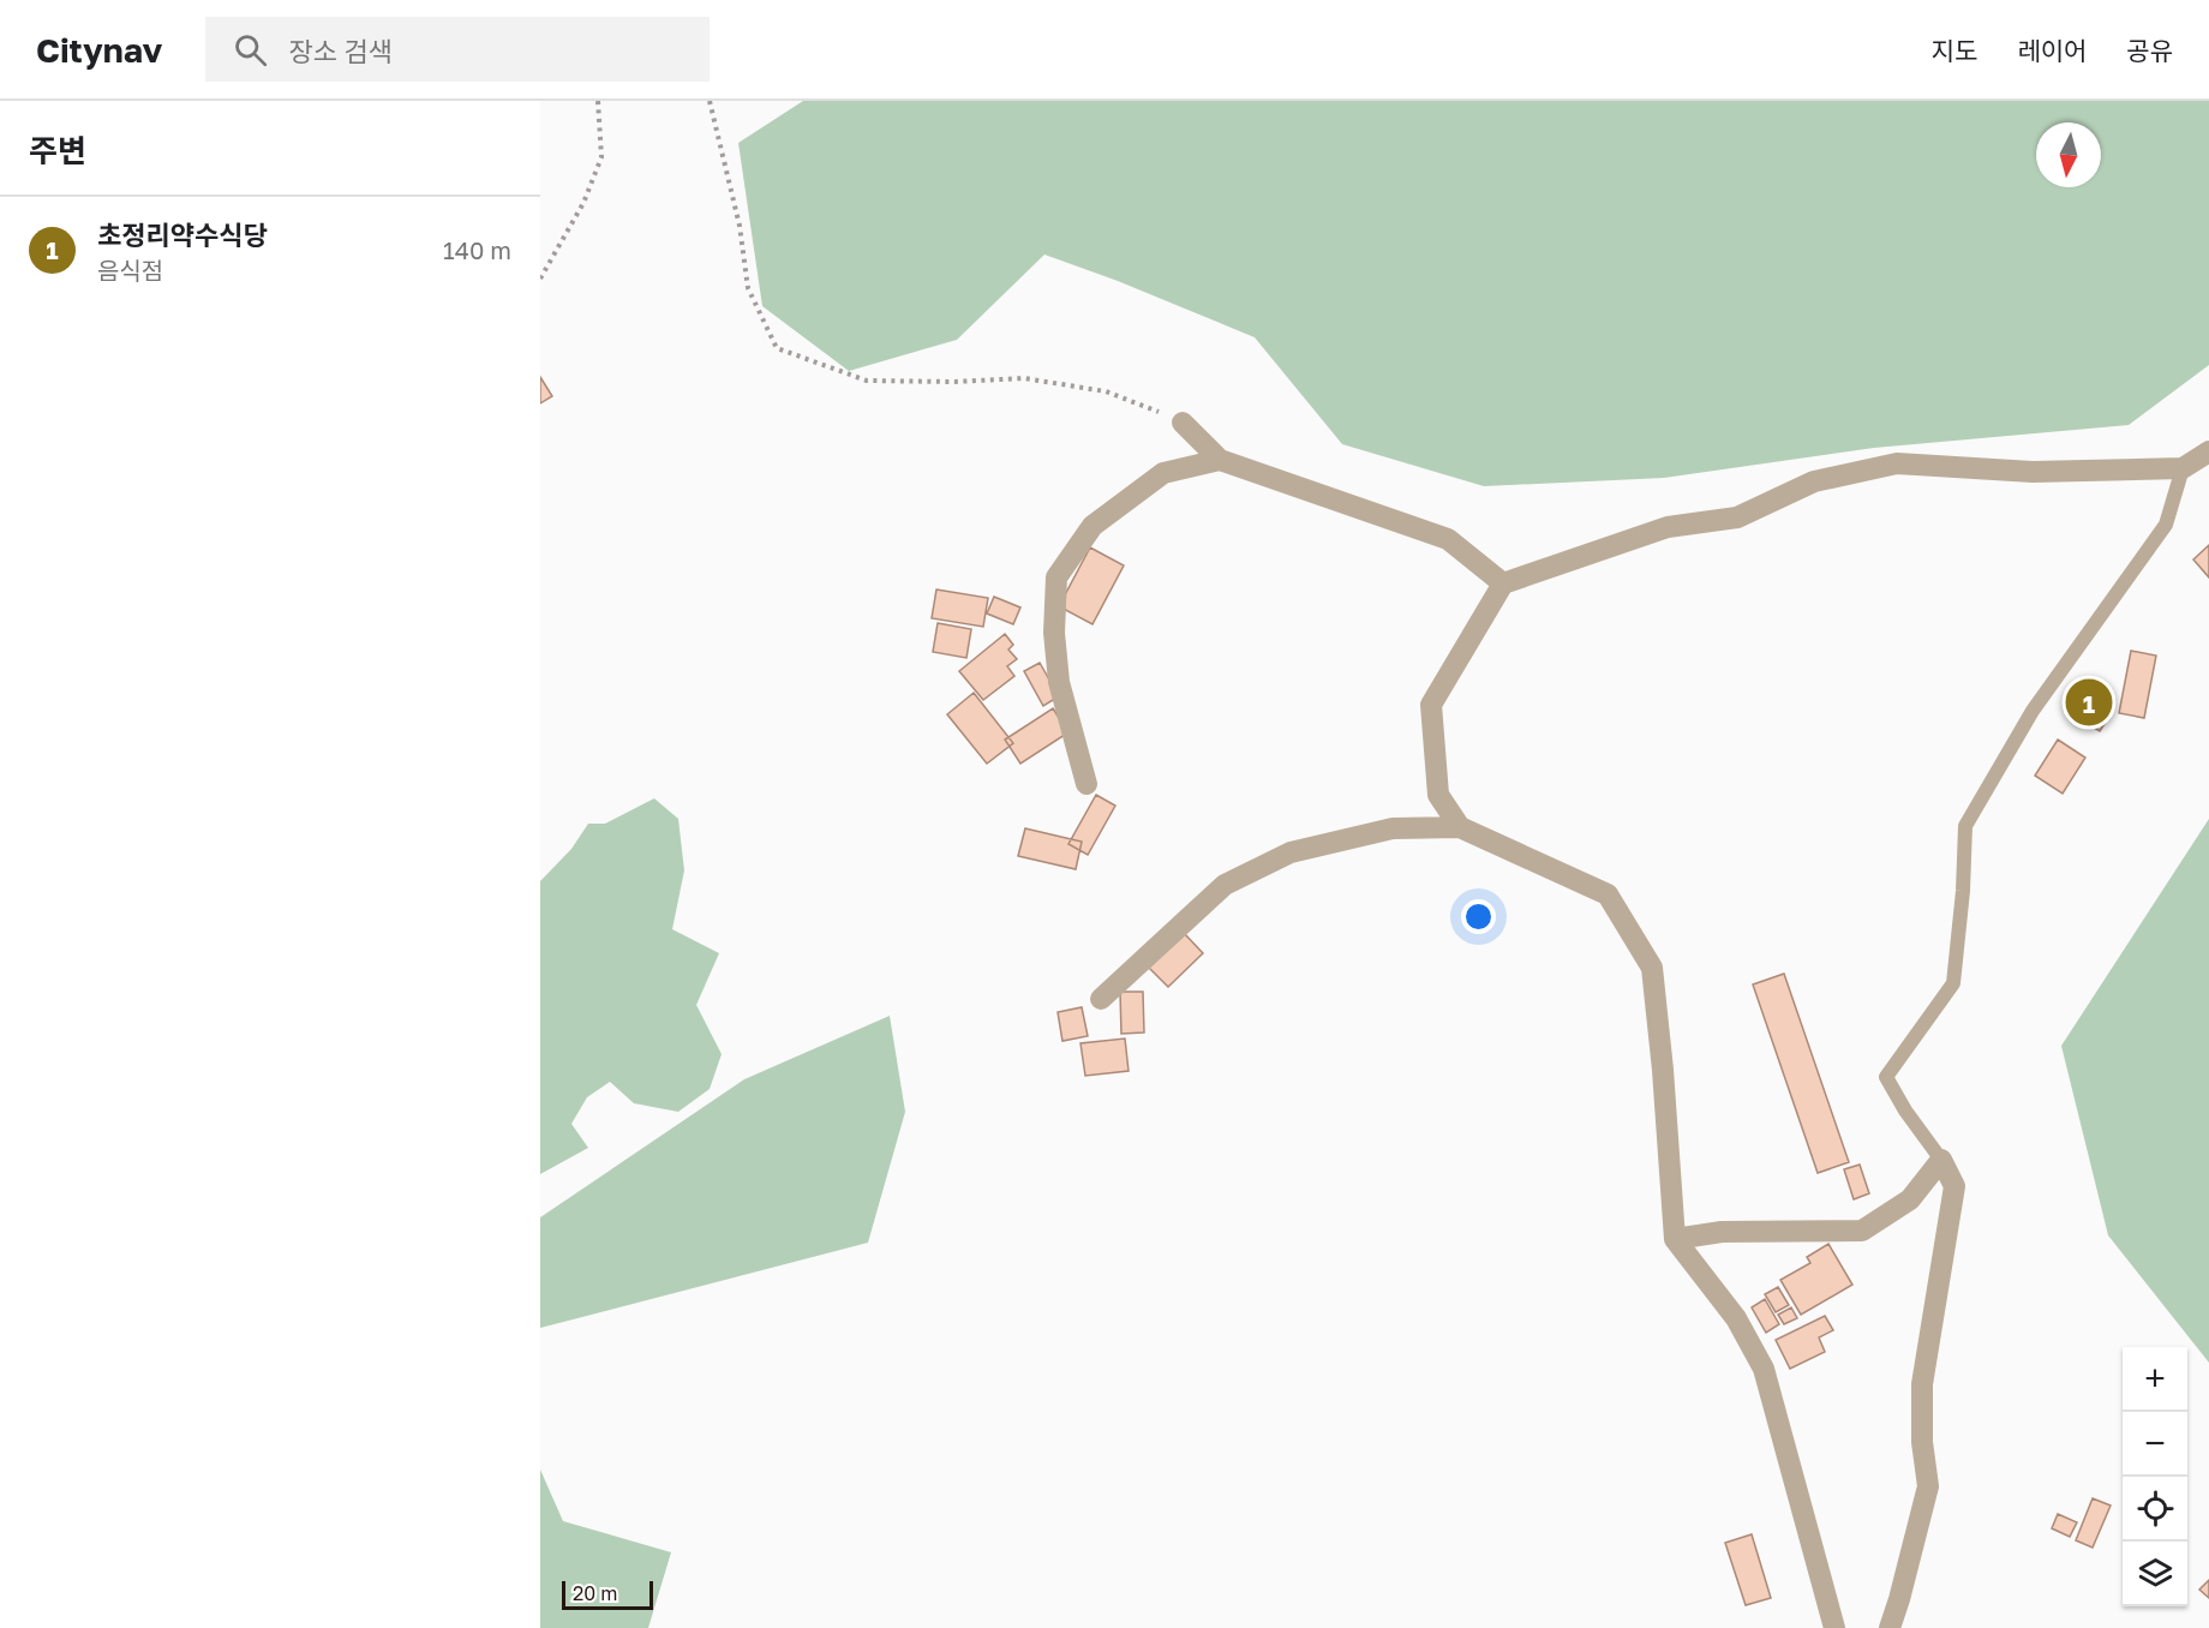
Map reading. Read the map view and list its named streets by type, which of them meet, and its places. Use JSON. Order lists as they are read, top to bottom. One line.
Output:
{"scale_bar":"20 m","north":"bottom","page":{"header":"Citynav","search":"장소 검색","nav":["지도","레이어","공유"],"heading":"주변","list":[{"mark":"1","name":"초정리약수식당","note":"음식점","value":"140 m"}],"pins":"1","map_buttons":["+","−"],"scale":"20 m"}}
